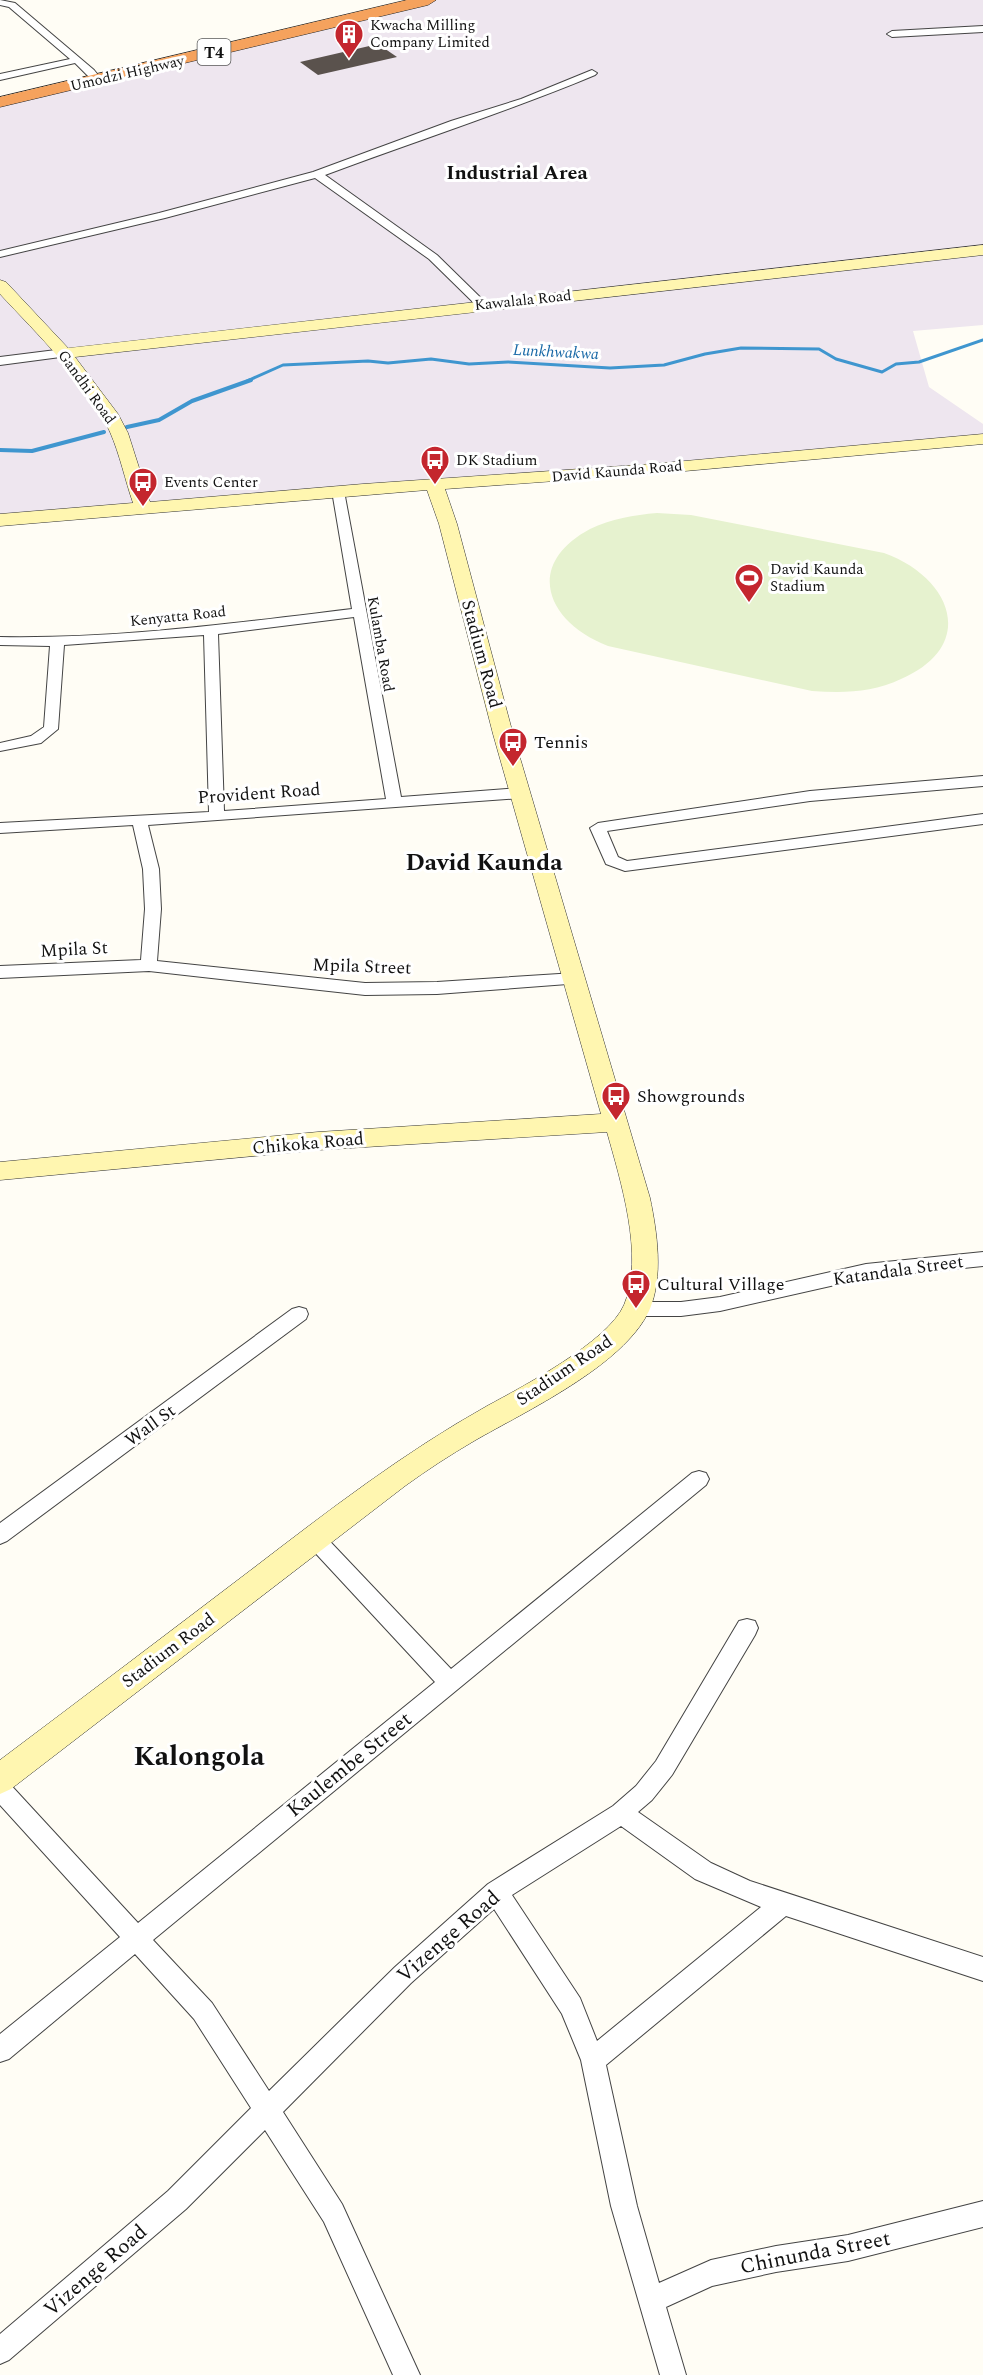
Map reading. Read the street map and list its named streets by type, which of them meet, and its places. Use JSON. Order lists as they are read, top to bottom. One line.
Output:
{"streets":{"highway":["T4","Umodzi Highway"],"street":["Kawalala Road","Gandhi Road","David Kaunda Road","Kenyatta Road","Kulamba Road","Stadium Road","Provident Road","Mpila St","Mpila Street","Chikoka Road","Katandala Street","Wall St","Kaulembe Street","Vizenge Road","Chinunda Street"]},"crossings":[["Kawalala Road","Gandhi Road"],["Gandhi Road","David Kaunda Road"],["David Kaunda Road","Kulamba Road"],["David Kaunda Road","Stadium Road"],["Kenyatta Road","Kulamba Road"],["Kulamba Road","Provident Road"],["Stadium Road","Provident Road"],["Stadium Road","Mpila Street"],["Stadium Road","Chikoka Road"],["Stadium Road","Katandala Street"],["Mpila St","Mpila Street"]],"districts":["Industrial Area","David Kaunda","Kalongola"],"water":["Lunkhwakwa"],"places":{"building":["Kwacha Milling Company Limited"],"bus stop":["DK Stadium","Events Center","Tennis","Showgrounds","Cultural Village"],"sports":["David Kaunda Stadium"]}}
